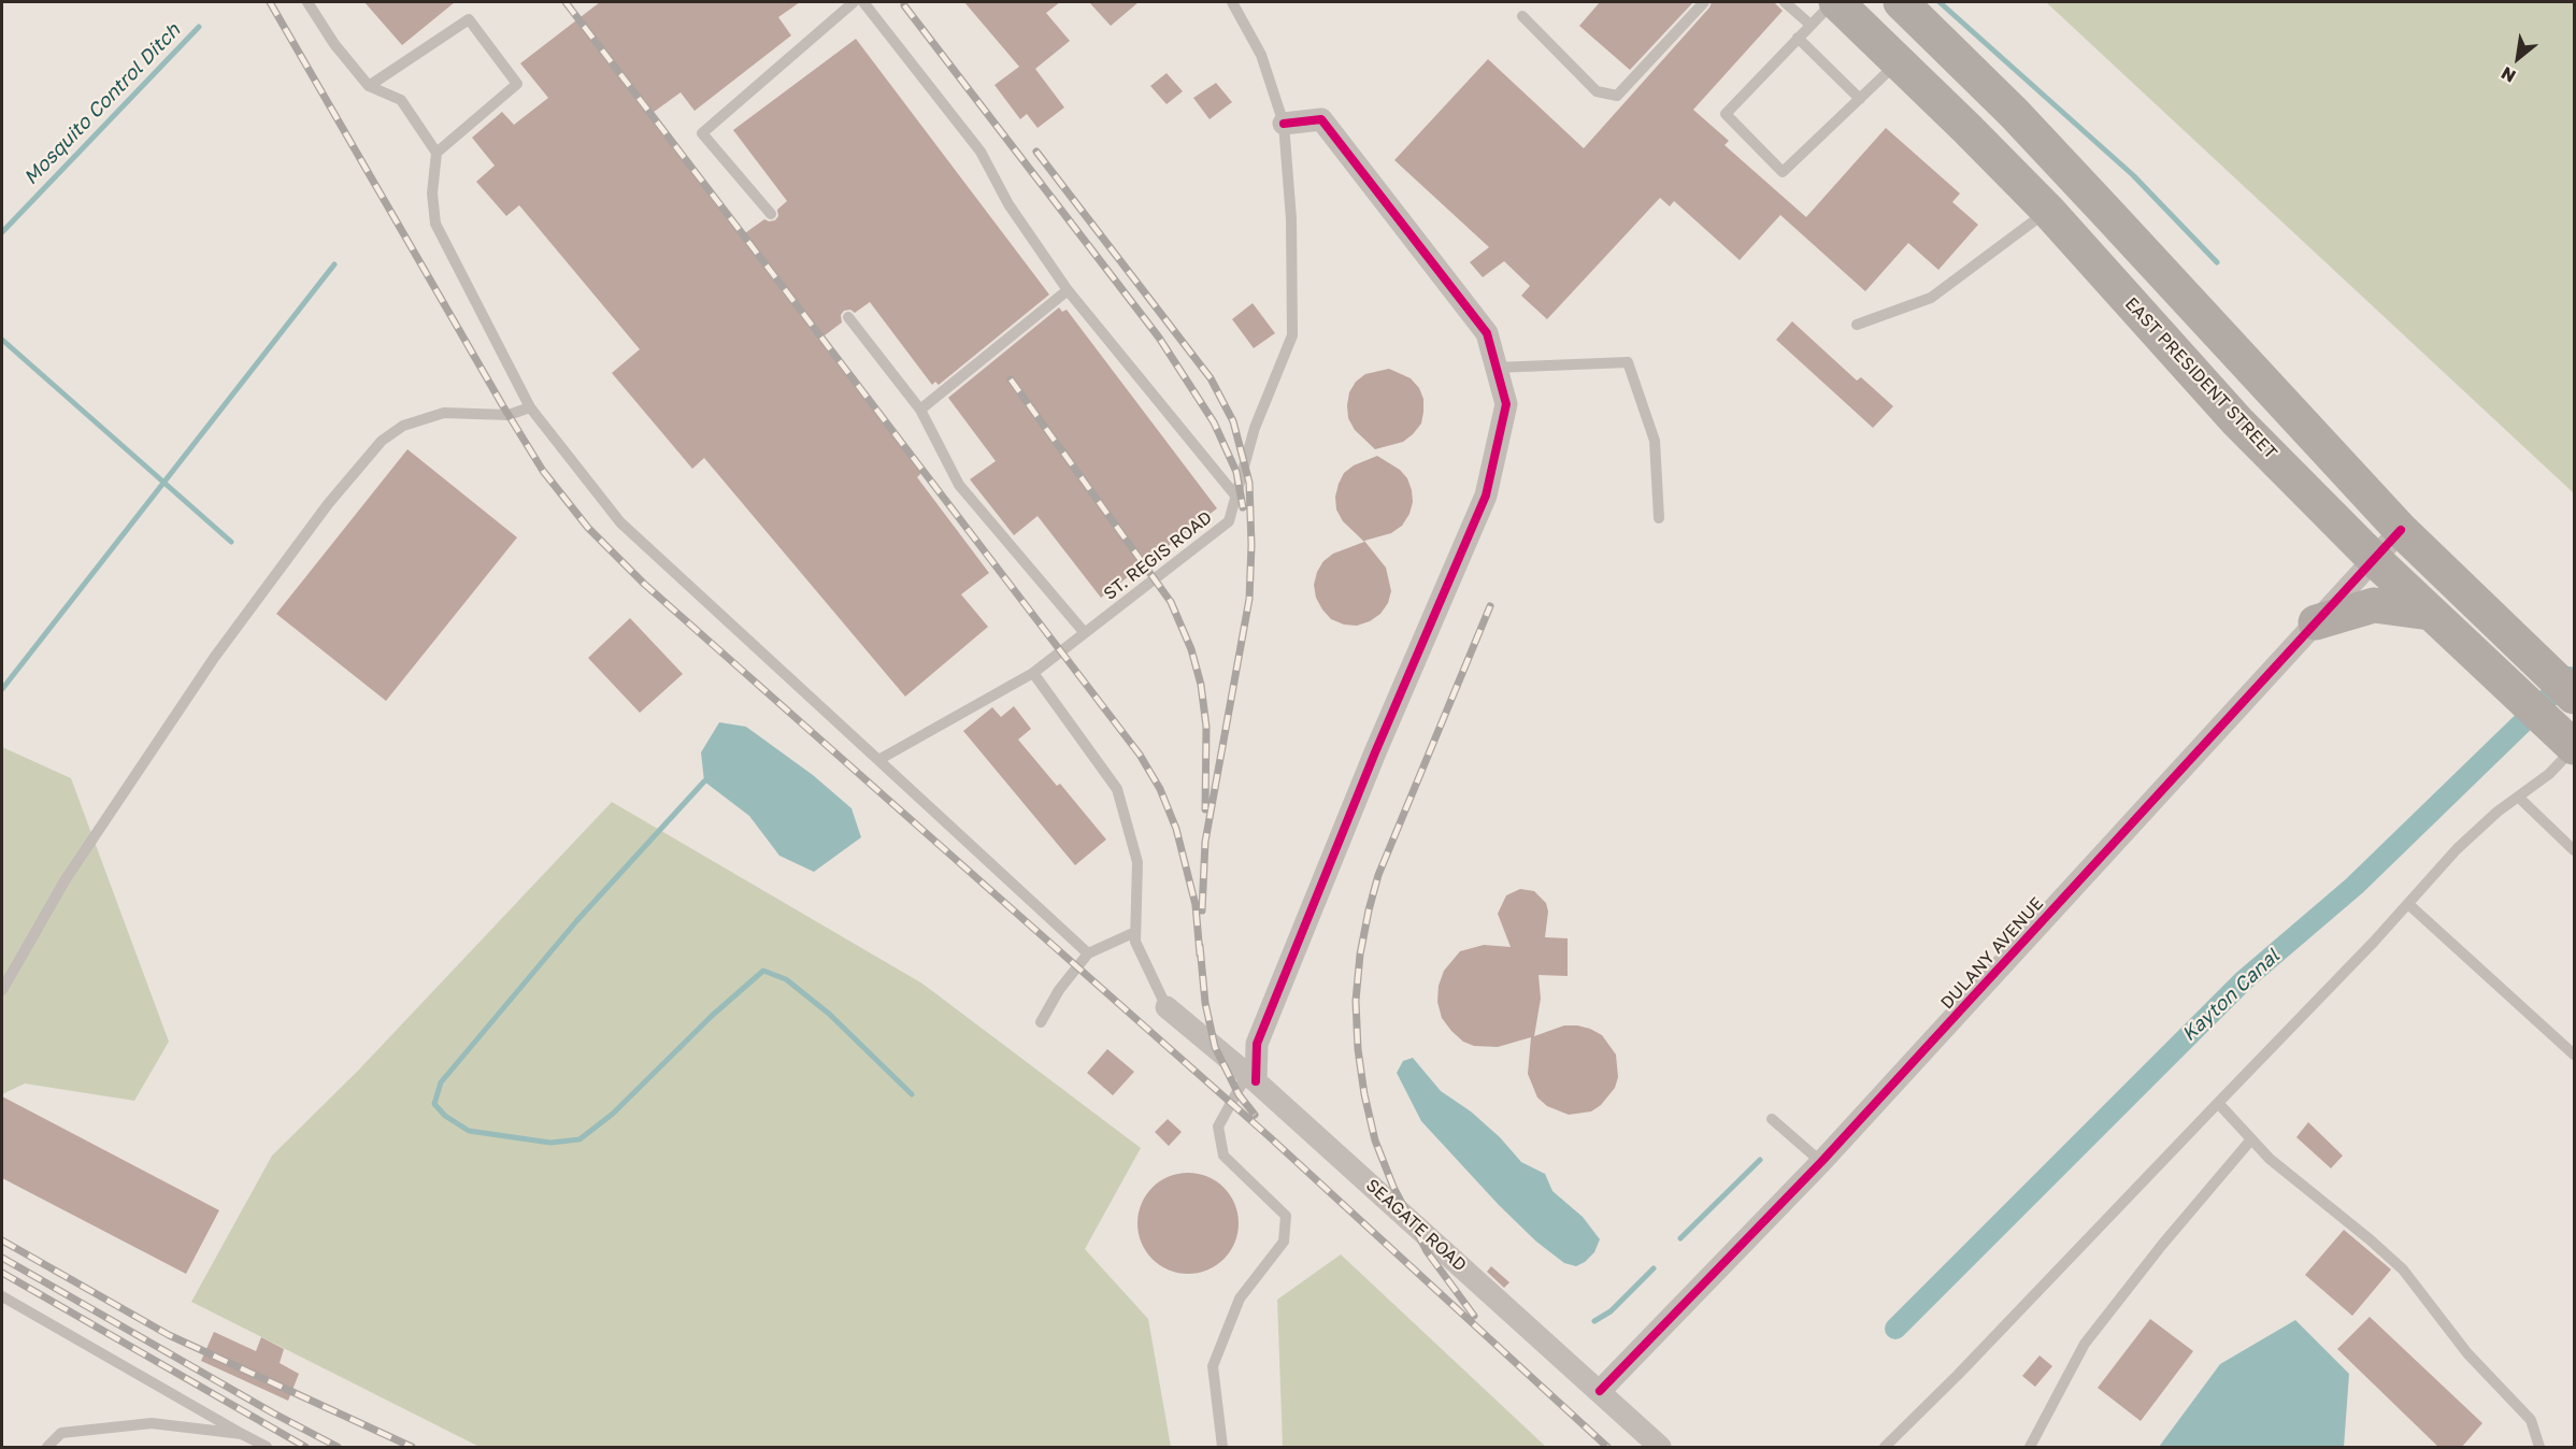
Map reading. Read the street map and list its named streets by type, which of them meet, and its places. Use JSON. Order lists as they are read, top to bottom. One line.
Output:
{"streets":{"main road":["EAST PRESIDENT STREET"],"street":["DULANY AVENUE","SEAGATE ROAD"],"lane":["ST. REGIS ROAD"]},"crossings":[["EAST PRESIDENT STREET","DULANY AVENUE"],["DULANY AVENUE","SEAGATE ROAD"]],"water":["Mosquito Control Ditch","Kayton Canal"],"north":"bottom left"}
